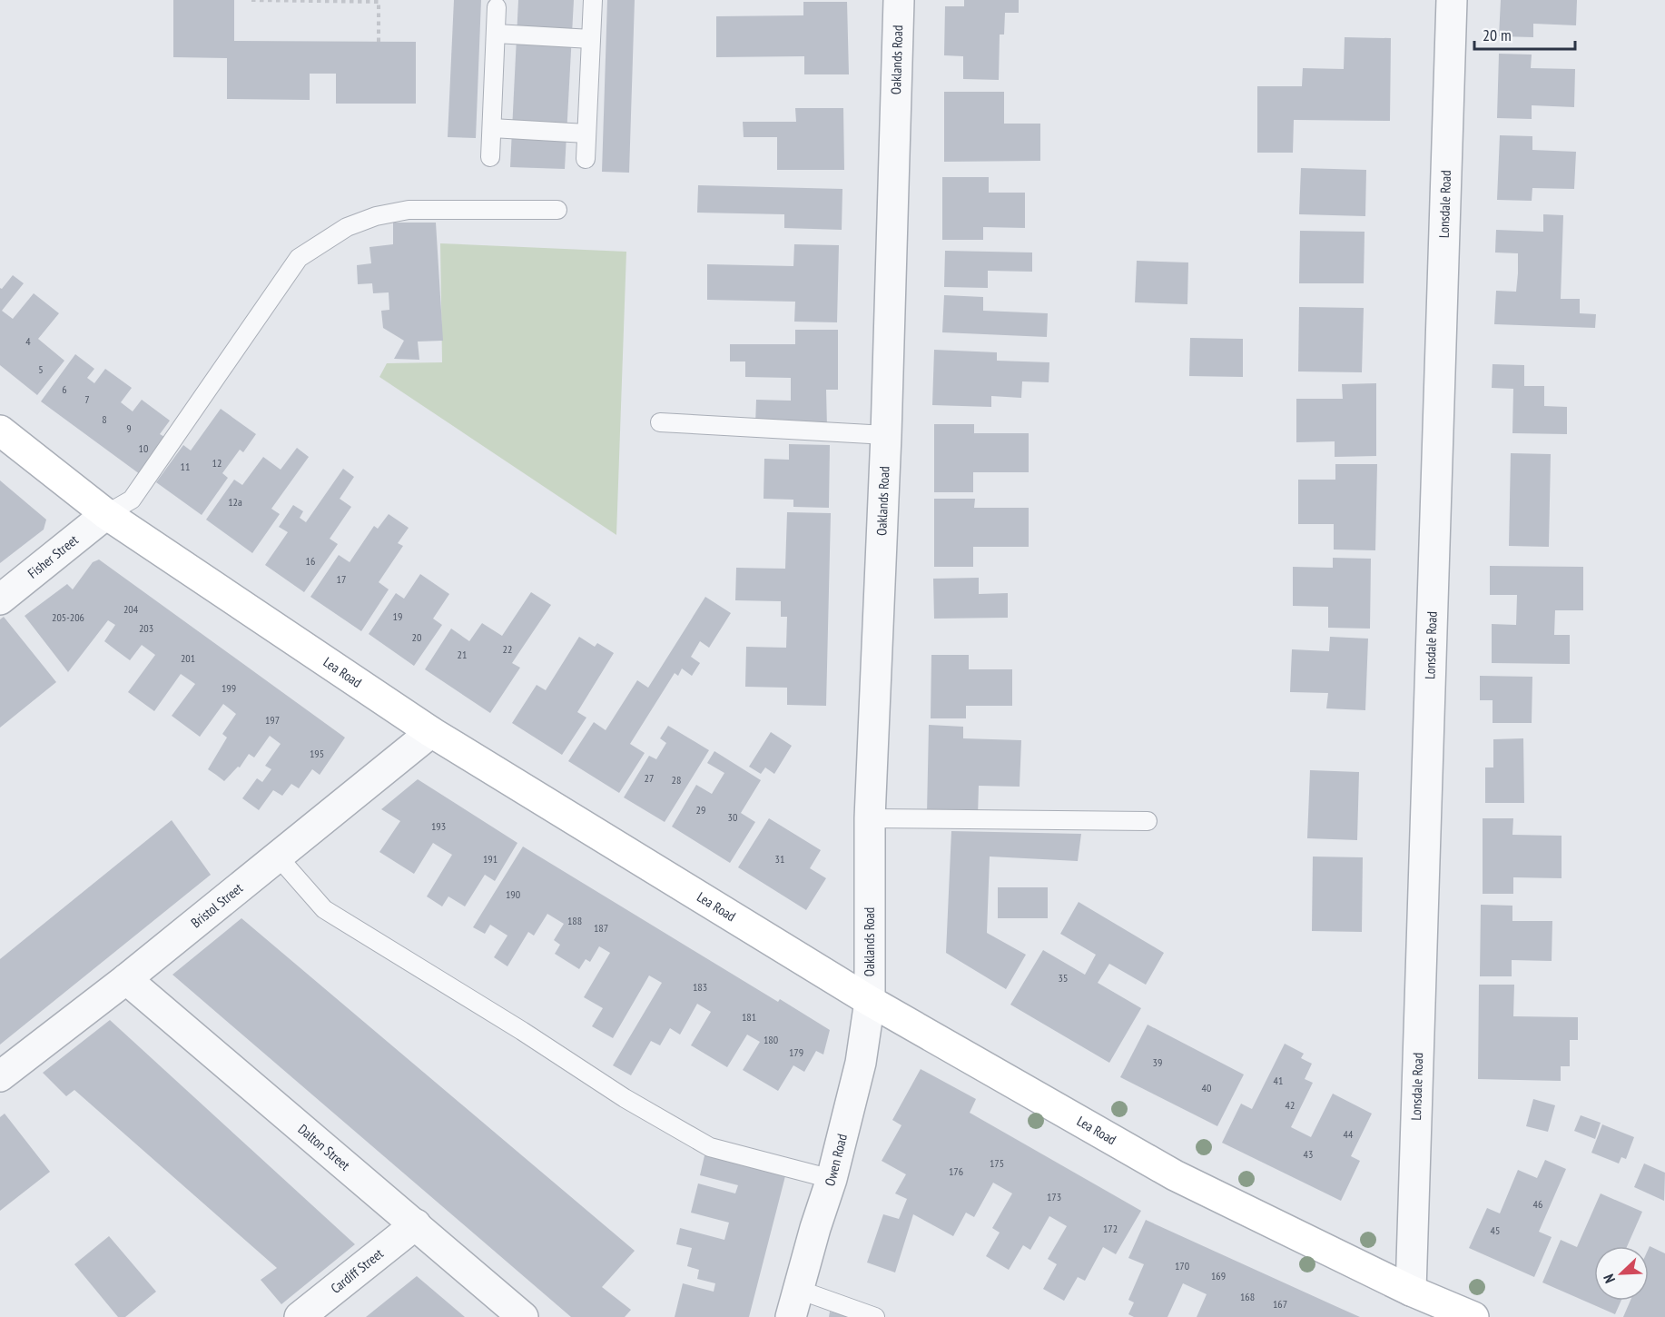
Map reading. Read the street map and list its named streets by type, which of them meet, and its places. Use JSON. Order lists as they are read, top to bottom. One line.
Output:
{"streets":{"street":["Oaklands Road","Lonsdale Road","Fisher Street","Lea Road","Bristol Street","Dalton Street","Owen Road","Cardiff Street"]},"crossings":[["Oaklands Road","Lea Road"],["Oaklands Road","Owen Road"],["Lonsdale Road","Lea Road"],["Fisher Street","Lea Road"],["Lea Road","Bristol Street"],["Lea Road","Owen Road"],["Bristol Street","Dalton Street"],["Dalton Street","Cardiff Street"]],"house_numbers":["4","5","6","7","8","9","10","12","11","12a","16","17","204","19","205-206","203","20","22","21","201","199","197","195","27","28","29","30","193","191","31","190","188","187","35","183","181","180","179","39","41","40","42","44","43","175","176","173","46","172","45","170","169","168","167"],"scale_bar":"20 m","north":"bottom left"}
